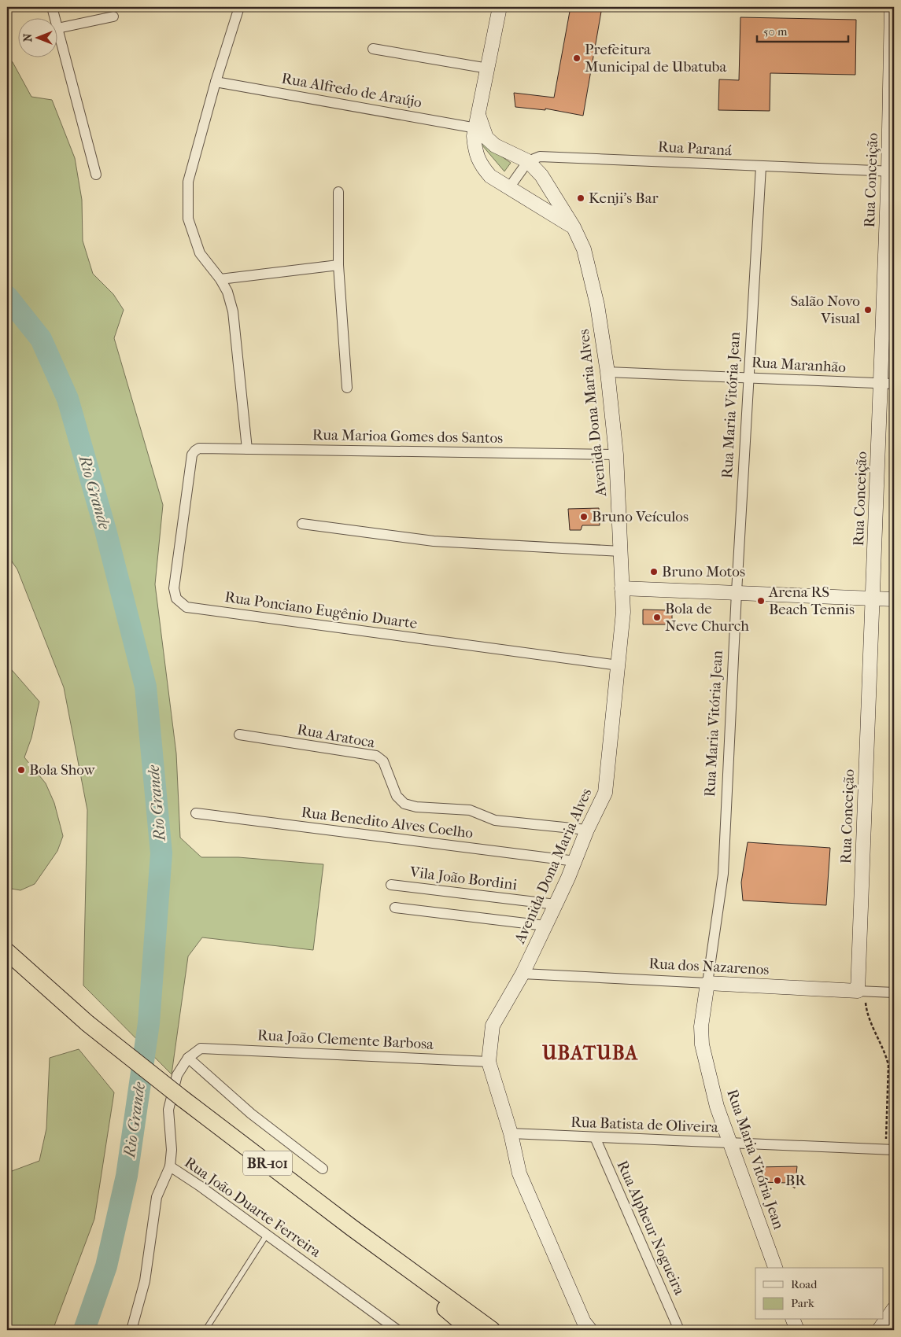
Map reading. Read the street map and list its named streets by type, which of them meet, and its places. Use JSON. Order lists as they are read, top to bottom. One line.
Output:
{"streets":{"highway":["BR-101"],"street":["Rua Alfredo de Araújo","Rua Paraná","Rua Conceição","Rua Maranhão","Rua Maria Vitória Jean","Avenida Dona Maria Alves","Rua Marioa Gomes dos Santos","Rua Ponciano Eugênio Duarte","Rua Aratoca","Rua Benedito Alves Coelho","Vila João Bordini","Rua dos Nazarenos","Rua João Clemente Barbosa","Rua Batista de Oliveira","Rua João Duarte Ferreira","Rua Alpheur Nogueira"]},"crossings":[["Rua Alfredo de Araújo","Avenida Dona Maria Alves"],["Rua Paraná","Rua Conceição"],["Rua Paraná","Rua Maria Vitória Jean"],["Rua Paraná","Avenida Dona Maria Alves"],["Rua Conceição","Rua Maranhão"],["Rua Conceição","Rua dos Nazarenos"],["Rua Maranhão","Rua Maria Vitória Jean"],["Rua Maranhão","Avenida Dona Maria Alves"],["Rua Maria Vitória Jean","Rua dos Nazarenos"],["Rua Maria Vitória Jean","Rua Batista de Oliveira"],["Avenida Dona Maria Alves","Rua Marioa Gomes dos Santos"],["Avenida Dona Maria Alves","Rua Ponciano Eugênio Duarte"],["Avenida Dona Maria Alves","Rua Aratoca"],["Avenida Dona Maria Alves","Rua Benedito Alves Coelho"],["Avenida Dona Maria Alves","Vila João Bordini"],["Avenida Dona Maria Alves","Rua dos Nazarenos"],["Avenida Dona Maria Alves","Rua João Clemente Barbosa"],["Avenida Dona Maria Alves","Rua Batista de Oliveira"],["Rua Marioa Gomes dos Santos","Rua Ponciano Eugênio Duarte"],["Rua Batista de Oliveira","Rua Alpheur Nogueira"]],"districts":["UBATUBA"],"water":["Rio Grande"],"places":["Prefeitura Municipal de Ubatuba","Kenji's Bar","Salão Novo Visual","Bruno Veículos","Bruno Motos","Arena RS Beach Tennis","Bola de Neve Church","Bola Show","BR"],"legend":["Road","Park"],"scale_bar":"50 m","north":"left"}
